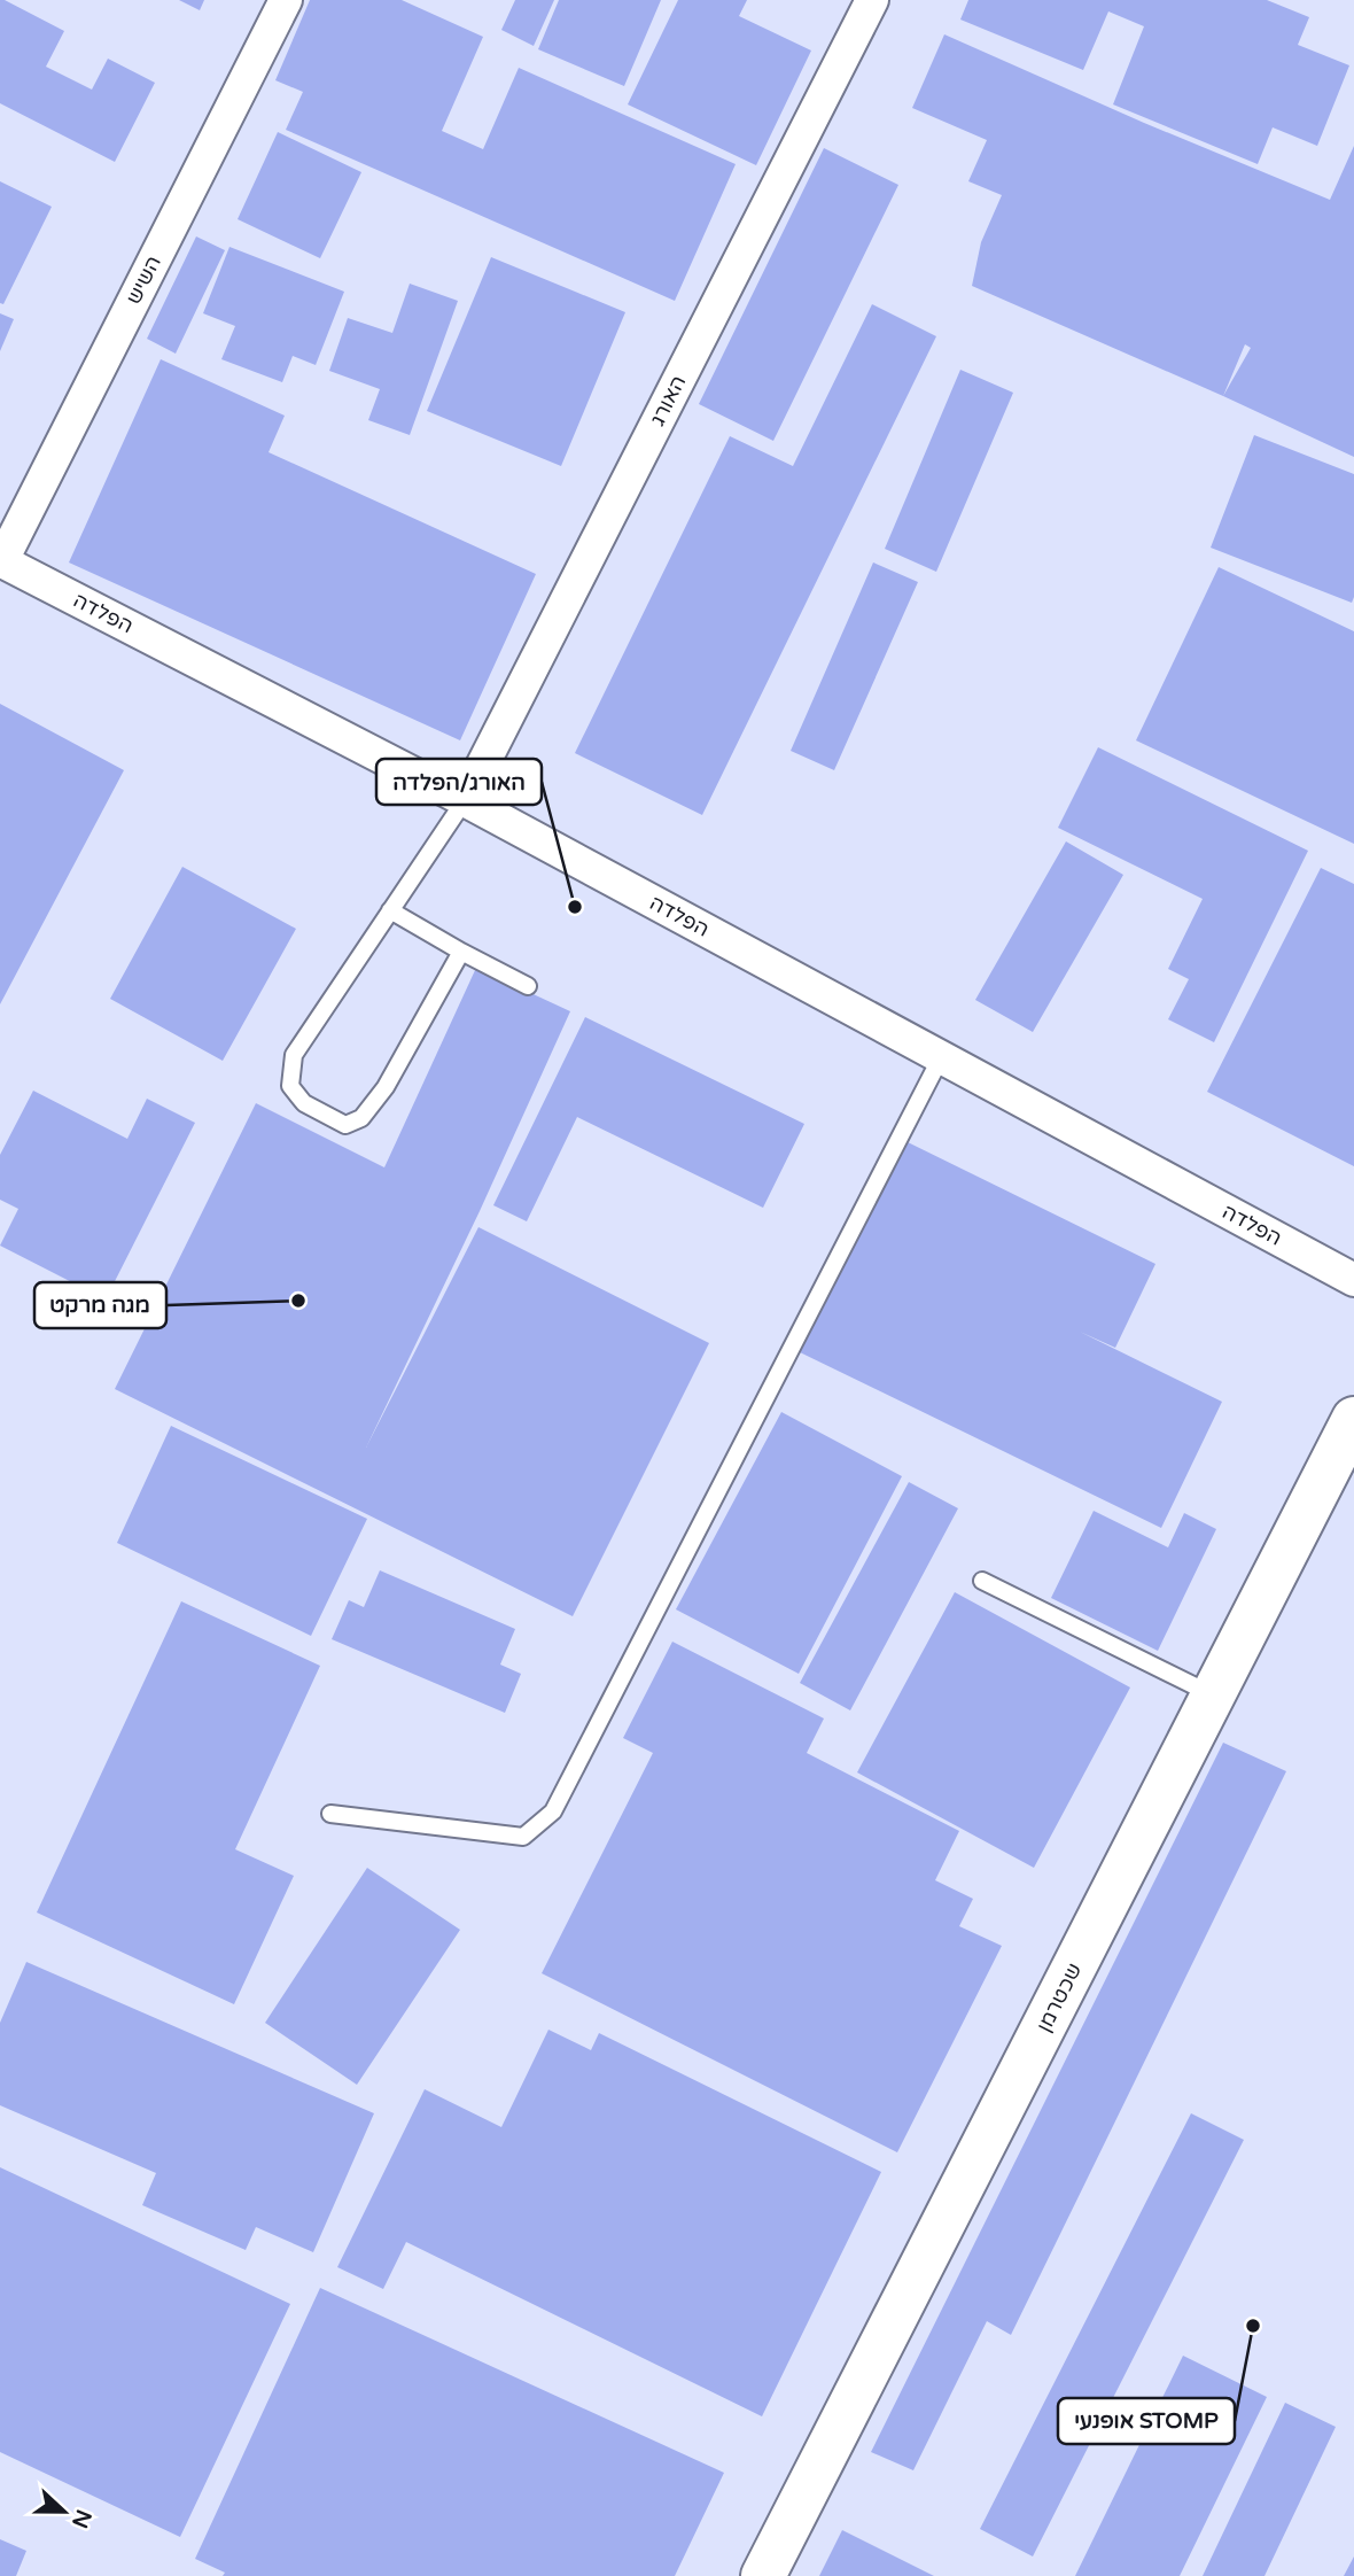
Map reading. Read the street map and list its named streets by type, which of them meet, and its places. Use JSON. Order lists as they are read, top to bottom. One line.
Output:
{"streets":{"street":["השיש","האורג","הפלדה","שכטרמן"]},"crossings":[["השיש","הפלדה"],["האורג","הפלדה"]],"places":["האורג/הפלדה","מגה מרקט","אופנעי STOMP"],"north":"right"}
